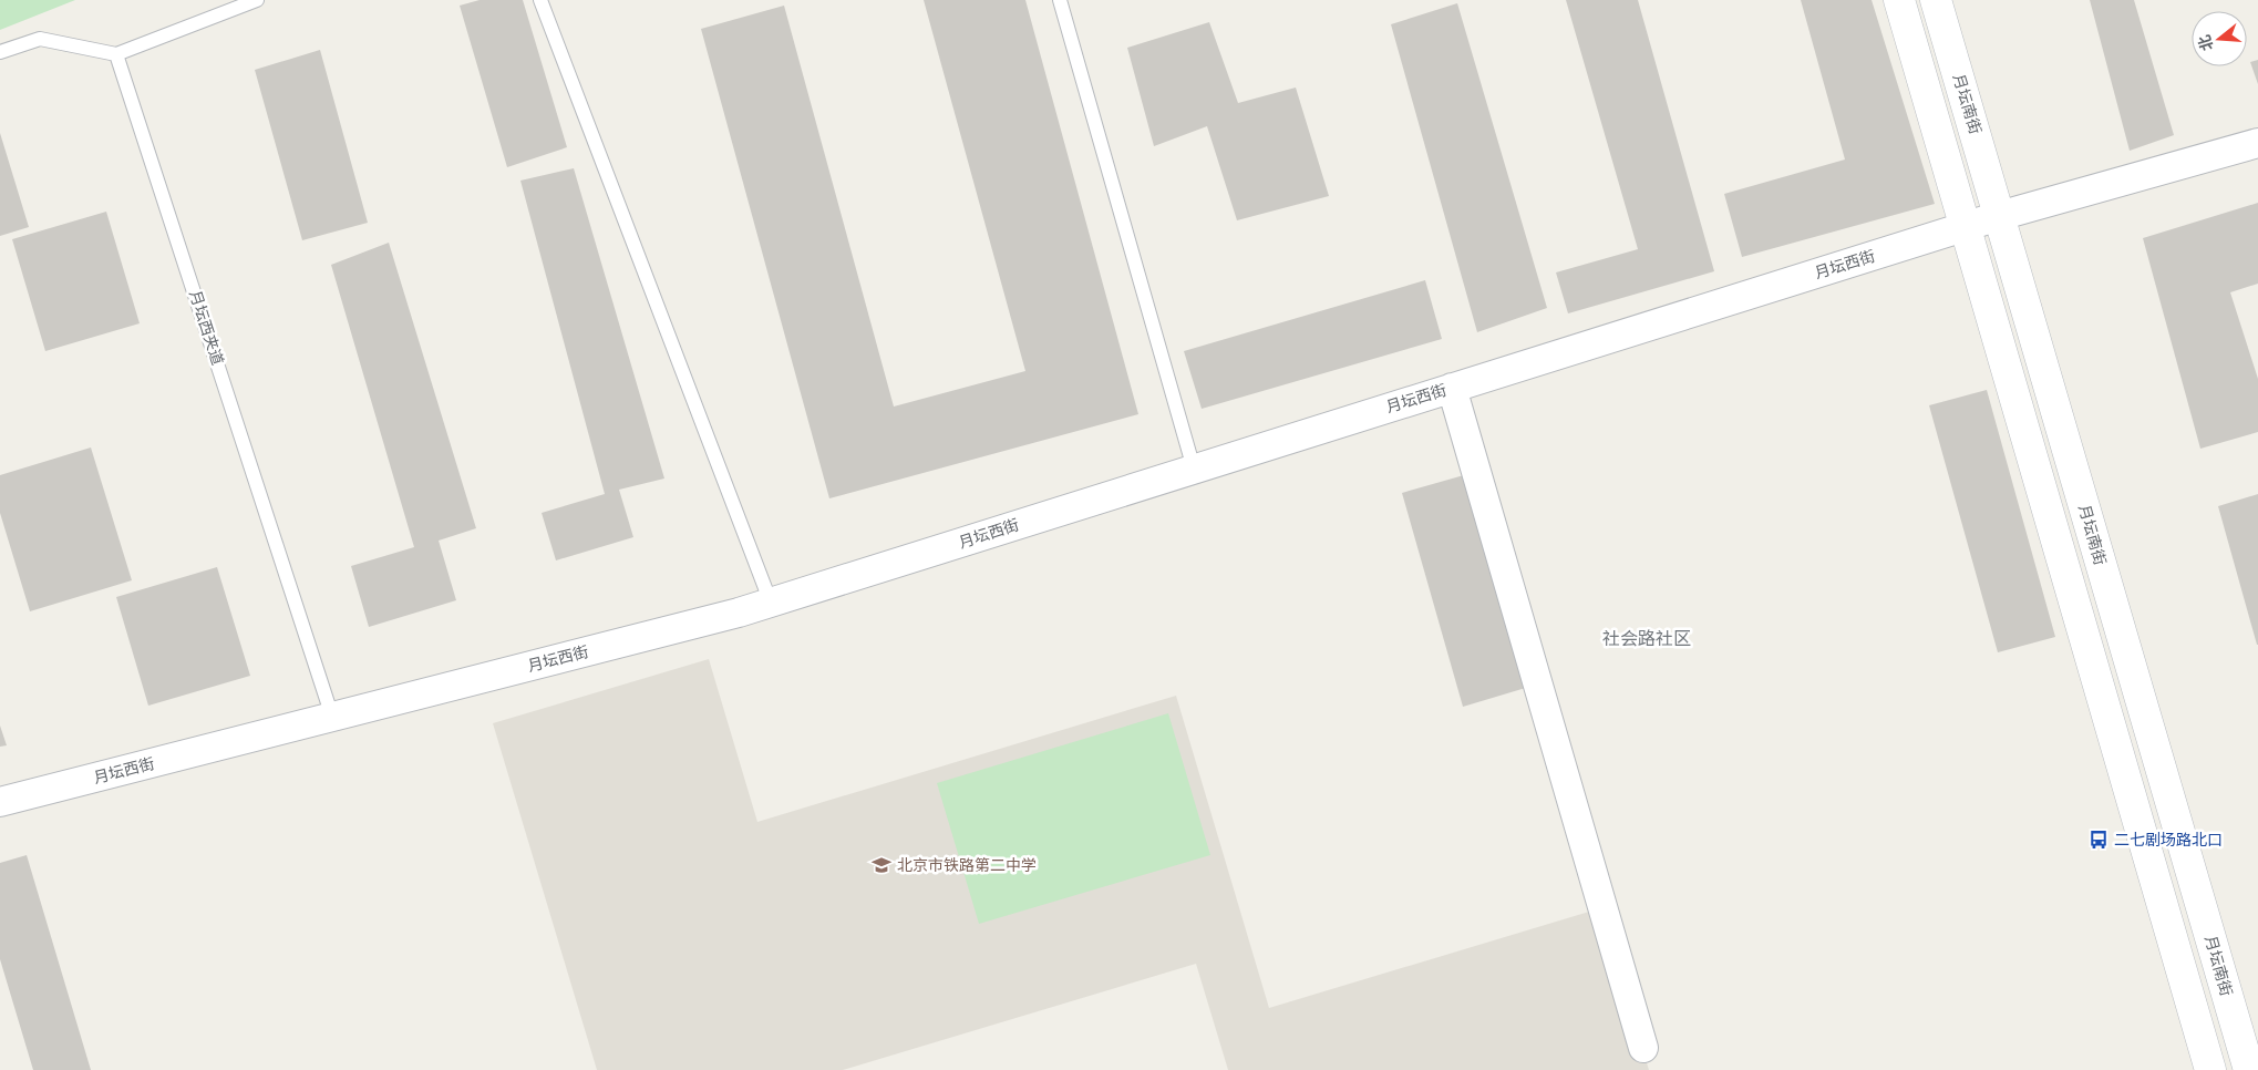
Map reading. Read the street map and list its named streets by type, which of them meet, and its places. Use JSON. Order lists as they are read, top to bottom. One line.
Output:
{"streets":{"main road":["月坛南街"],"street":["月坛西街"],"lane":["月坛西夹道"]},"crossings":[["月坛南街","月坛西街"],["月坛西街","月坛西夹道"]],"districts":["社会路社区"],"places":{"bus stop":["二七剧场路北口"],"school or university":["北京市铁路第二中学"]},"north":"left"}
